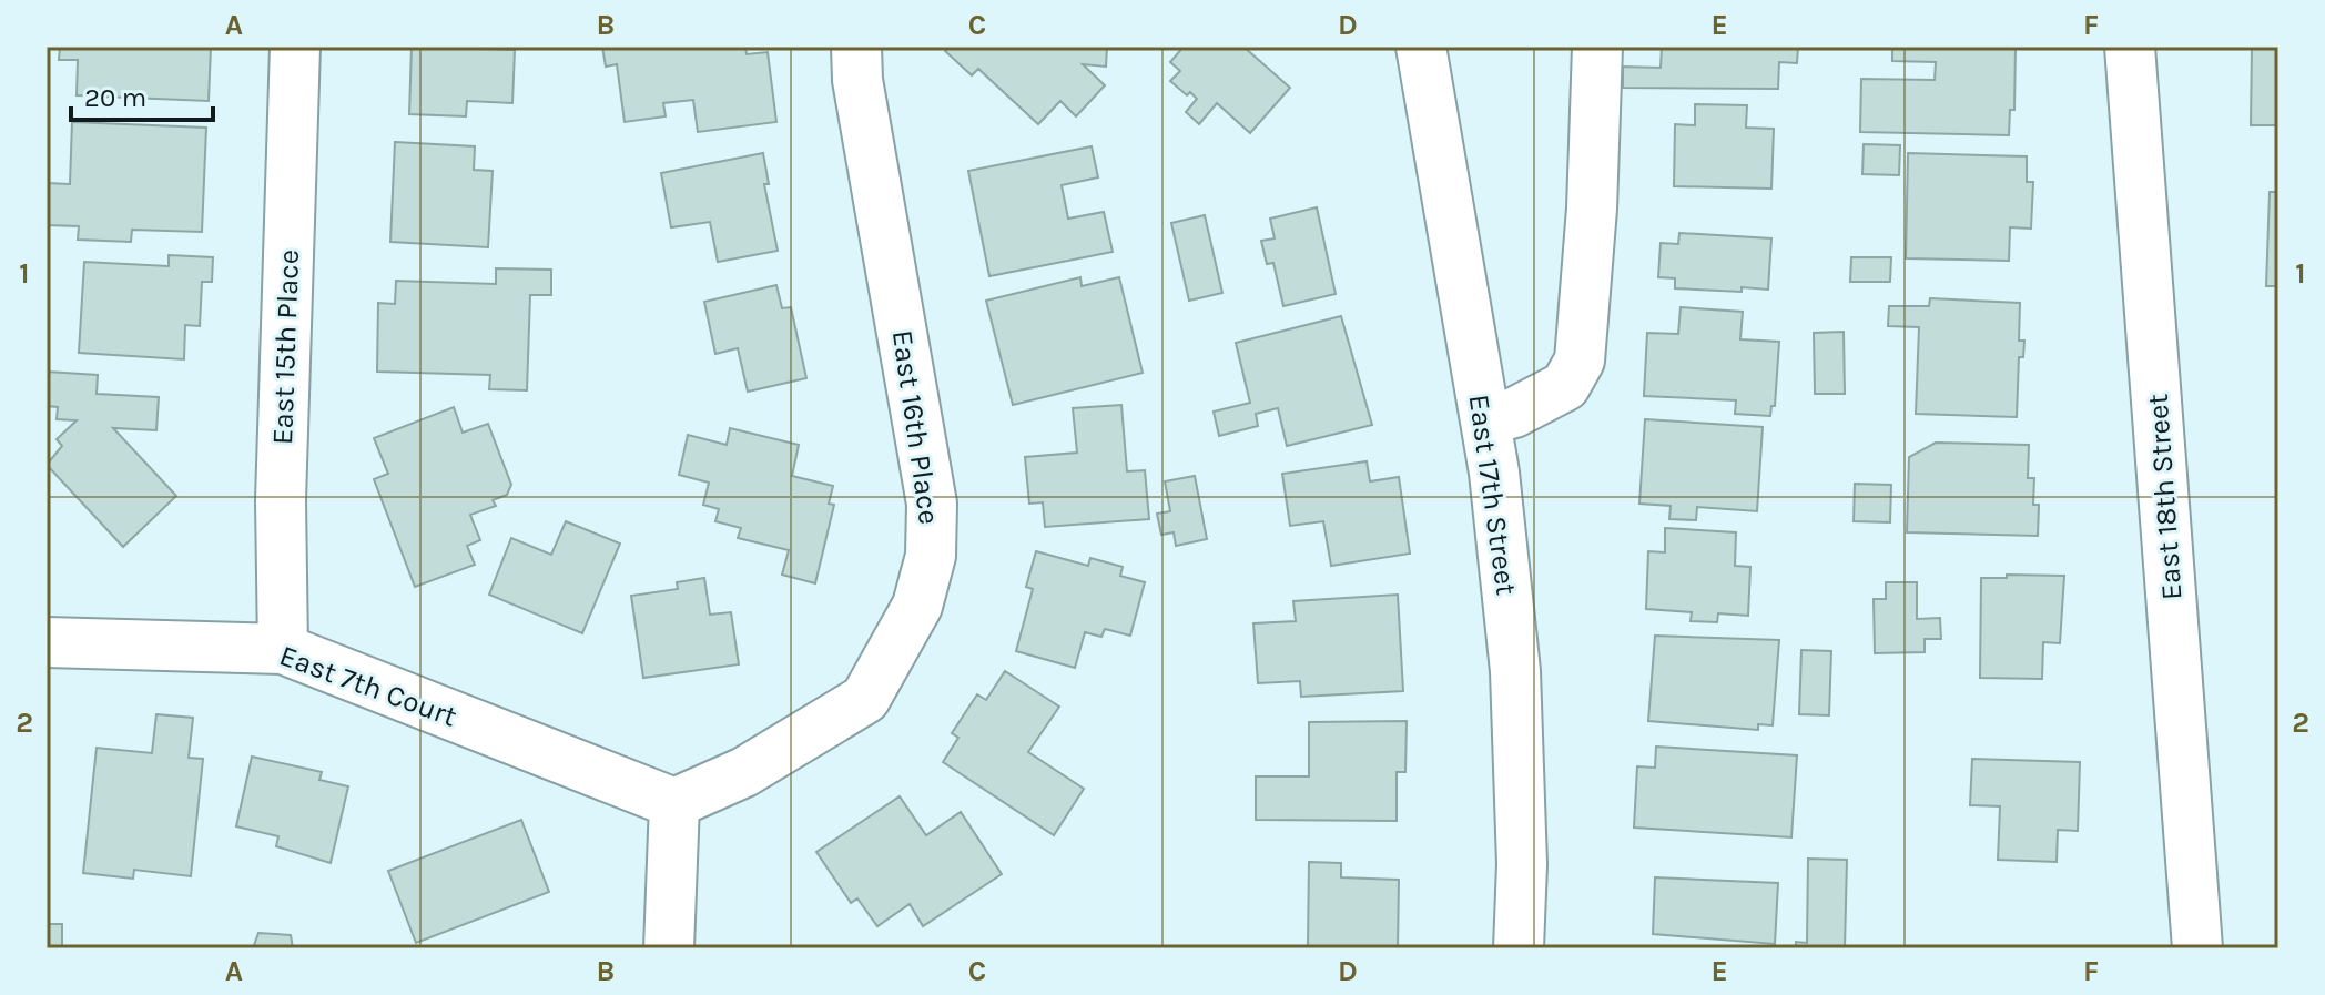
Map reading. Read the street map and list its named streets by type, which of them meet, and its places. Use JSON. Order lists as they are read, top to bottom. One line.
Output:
{"streets":{"street":["East 15th Place","East 16th Place","East 17th Street","East 18th Street","East 7th Court"]},"crossings":[["East 15th Place","East 7th Court"],["East 16th Place","East 7th Court"]],"scale_bar":"20 m","grid":{"columns":["A","B","C","D","E","F"],"rows":["1","2"]}}
